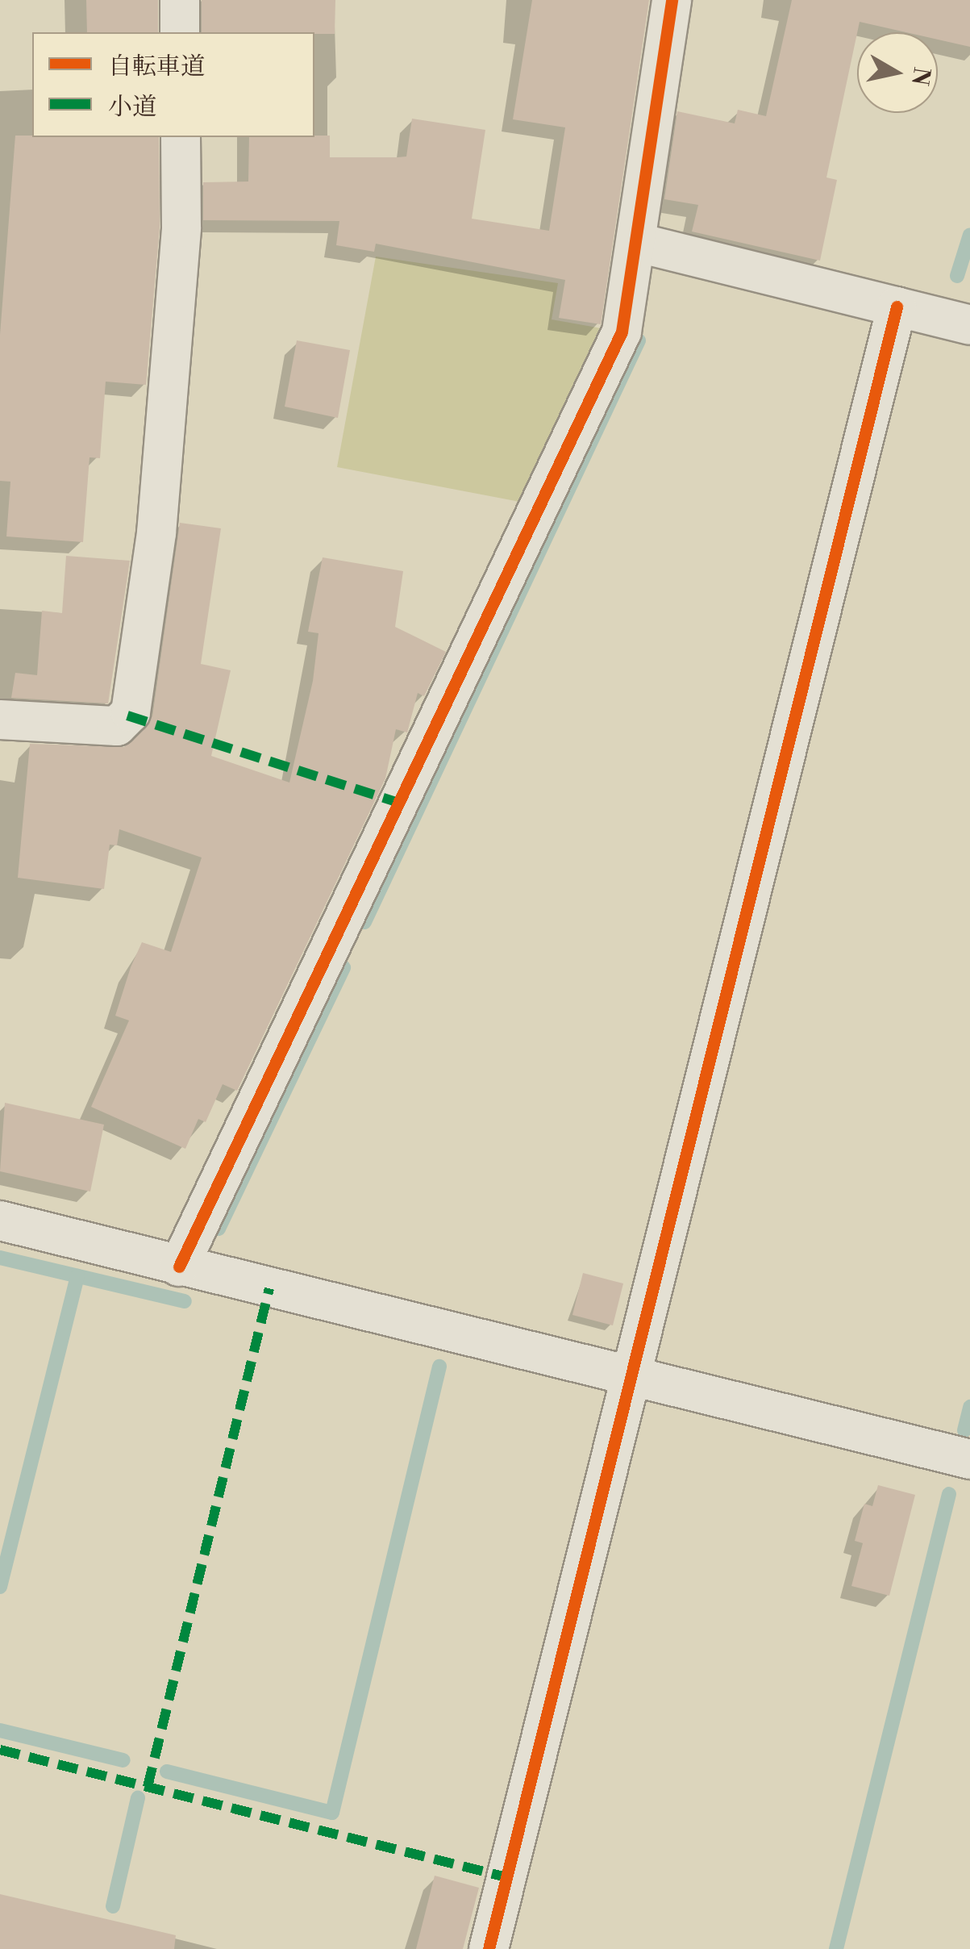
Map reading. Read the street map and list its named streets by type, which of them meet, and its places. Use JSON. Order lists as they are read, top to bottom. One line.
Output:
{"legend":["自転車道","小道"],"north":"right"}
